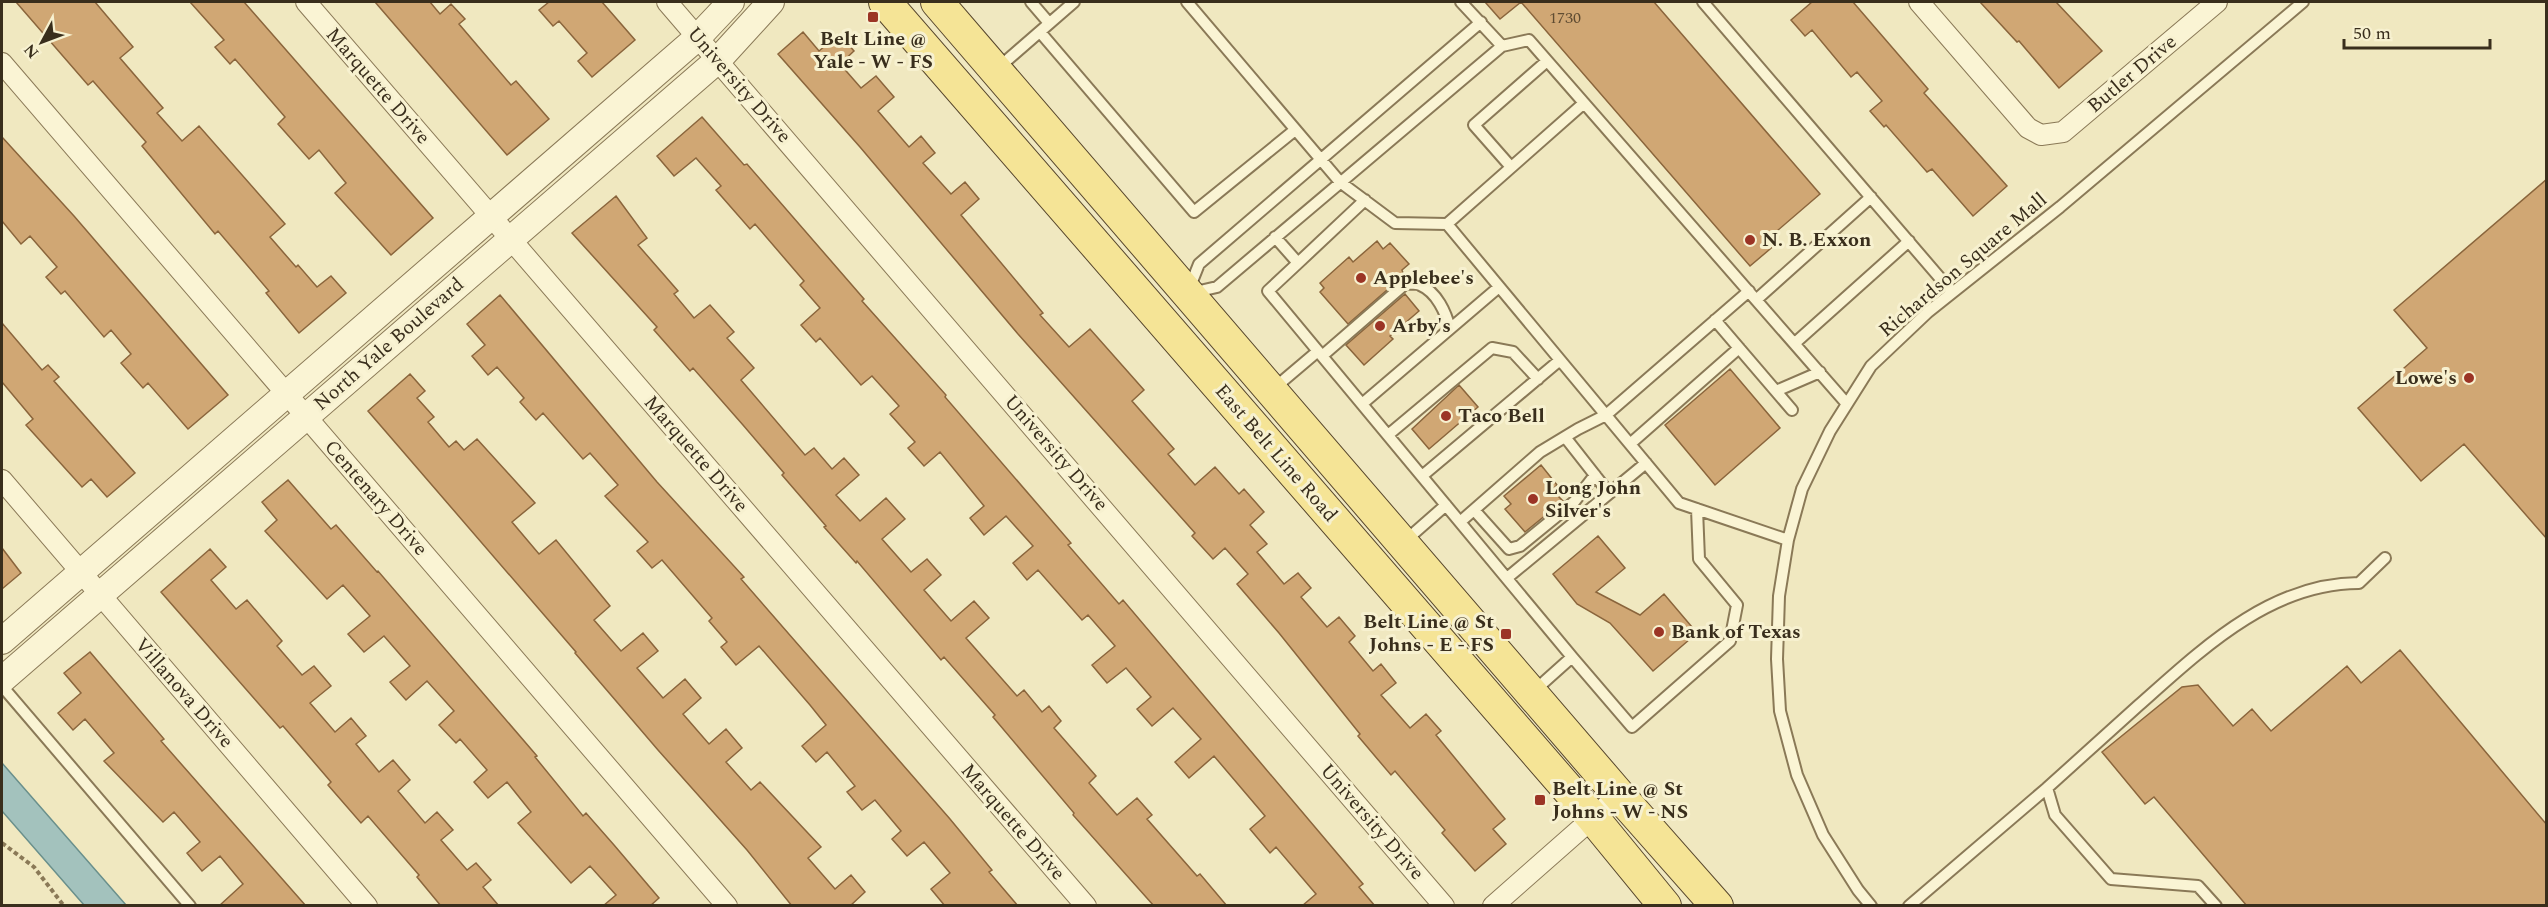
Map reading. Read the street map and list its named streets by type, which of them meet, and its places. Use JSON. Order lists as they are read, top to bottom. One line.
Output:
{"streets":{"main road":["East Belt Line Road"],"street":["Butler Drive","University Drive","Marquette Drive","North Yale Boulevard","Centenary Drive","Villanova Drive"],"lane":["Richardson Square Mall"]},"crossings":[["University Drive","North Yale Boulevard"],["Marquette Drive","North Yale Boulevard"],["North Yale Boulevard","Centenary Drive"],["North Yale Boulevard","Villanova Drive"]],"places":{"transit":["Belt Line @ Yale - W - FS","Belt Line @ St Johns - E - FS","Belt Line @ St Johns - W - NS"],"other":["N. B. Exxon","Applebee's","Arby's","Lowe's","Taco Bell","Long John Silver's","Bank of Texas"]},"house_numbers":["1730"],"scale_bar":"50 m","north":"bottom left"}
